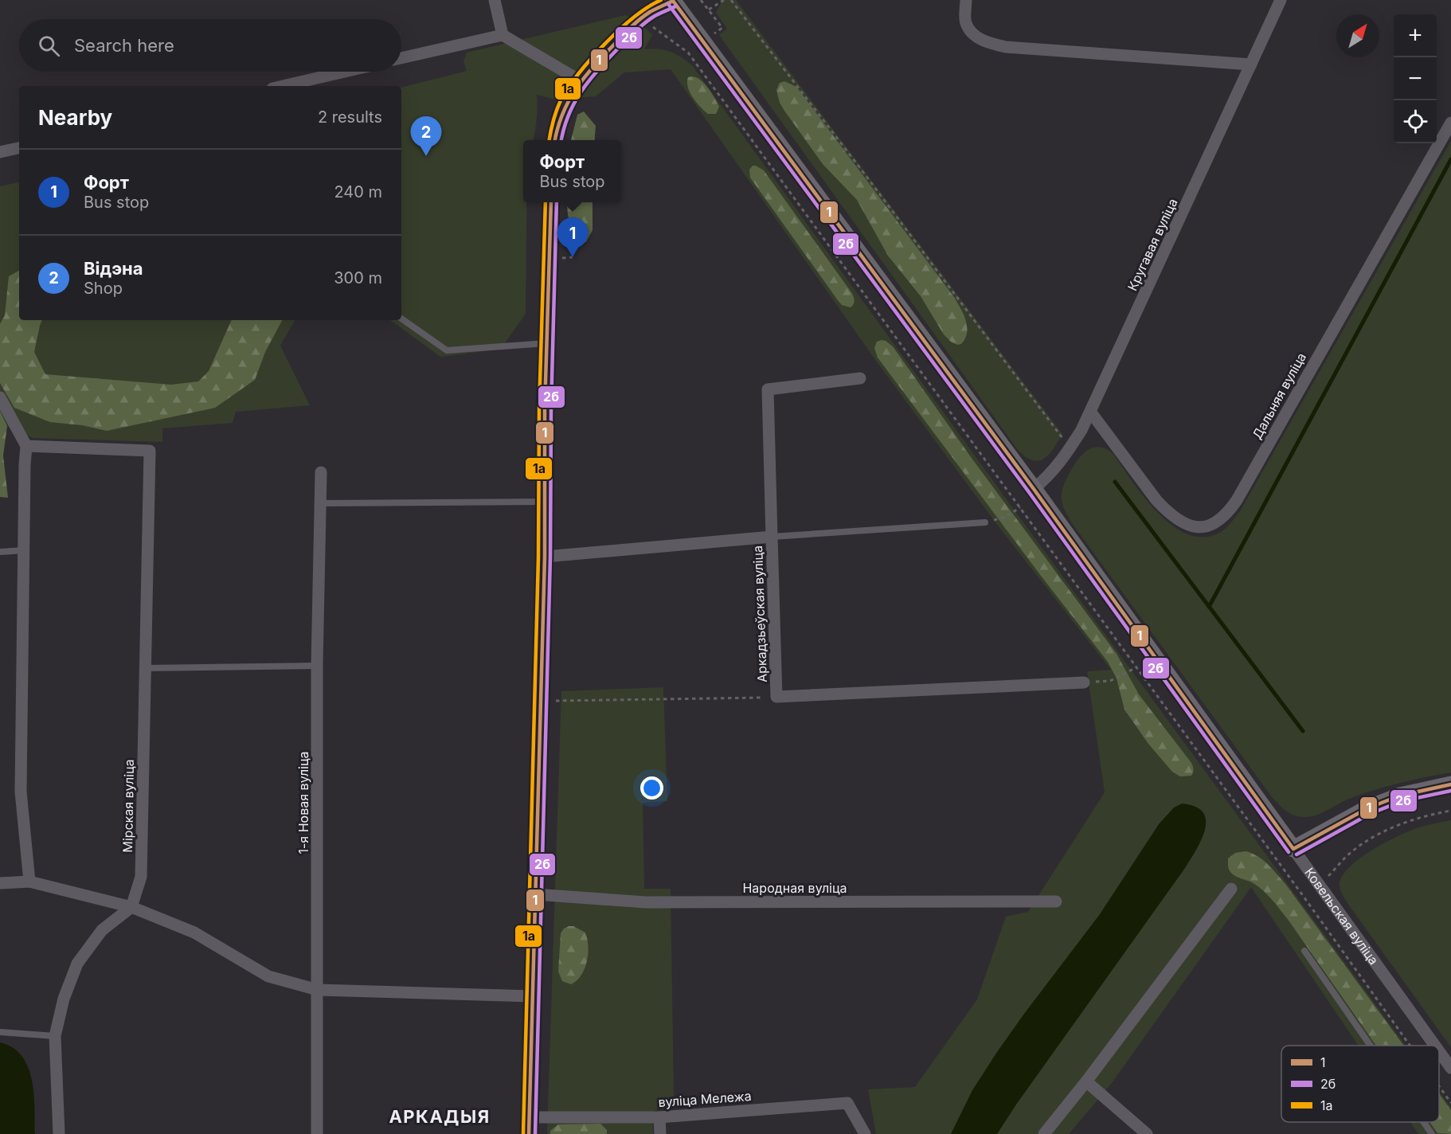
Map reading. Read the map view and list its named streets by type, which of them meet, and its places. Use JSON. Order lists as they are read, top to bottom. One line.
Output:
{"streets":{"main road":["Ковельская вуліца"],"street":["Кругавая вуліца","Дальняя вуліца","Аркадзьеўская вуліца","1-я Новая вуліца","Мірская вуліца","Народная вуліца","вуліца Мележа"]},"crossings":[["Кругавая вуліца","Дальняя вуліца"],["Кругавая вуліца","Ковельская вуліца"]],"districts":["АРКАДЫЯ"],"lines":["transit line 1а","transit line 1","transit line 2б"],"legend":["1","2б","1а"],"north":"top right","page":{"map_buttons":["+","−"],"search":"Search here","heading":["Nearby","2 results"],"pins":["2","1"],"popup":["Форт","Bus stop"],"list":[{"mark":"1","name":"Форт","note":"Bus stop","value":"240 m"},{"mark":"2","name":"Відэна","note":"Shop","value":"300 m"}]}}
